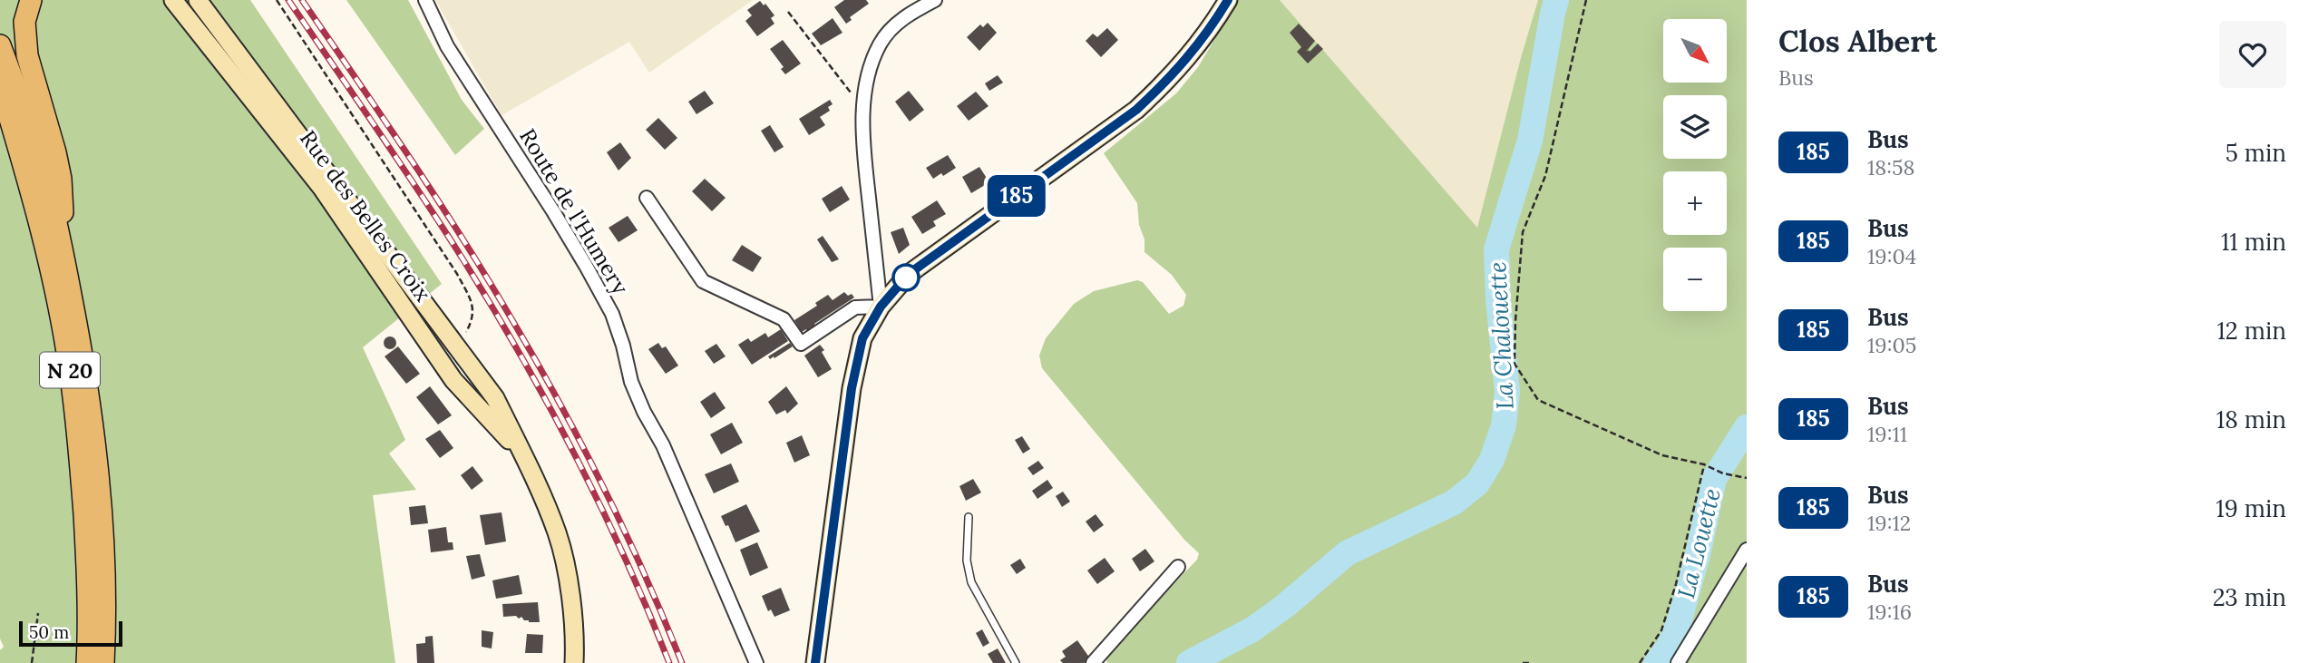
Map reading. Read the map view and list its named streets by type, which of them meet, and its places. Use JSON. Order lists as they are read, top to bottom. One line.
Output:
{"streets":{"main road":["Rue des Belles Croix","N 20"],"street":["Route de l'Humery"]},"water":["La Chalouette","La Louette"],"lines":["bus line 185"],"scale_bar":"50 m","north":"bottom right","page":{"on_map":"185","heading":["Clos Albert","Bus"],"map_buttons":["+","−"],"list":[{"mark":"185","name":"Bus","note":"18:58","value":"5 min"},{"mark":"185","name":"Bus","note":"19:04","value":"11 min"},{"mark":"185","name":"Bus","note":"19:05","value":"12 min"},{"mark":"185","name":"Bus","note":"19:11","value":"18 min"},{"mark":"185","name":"Bus","note":"19:12","value":"19 min"},{"mark":"185","name":"Bus","note":"19:16","value":"23 min"}],"scale":"50 m"}}
